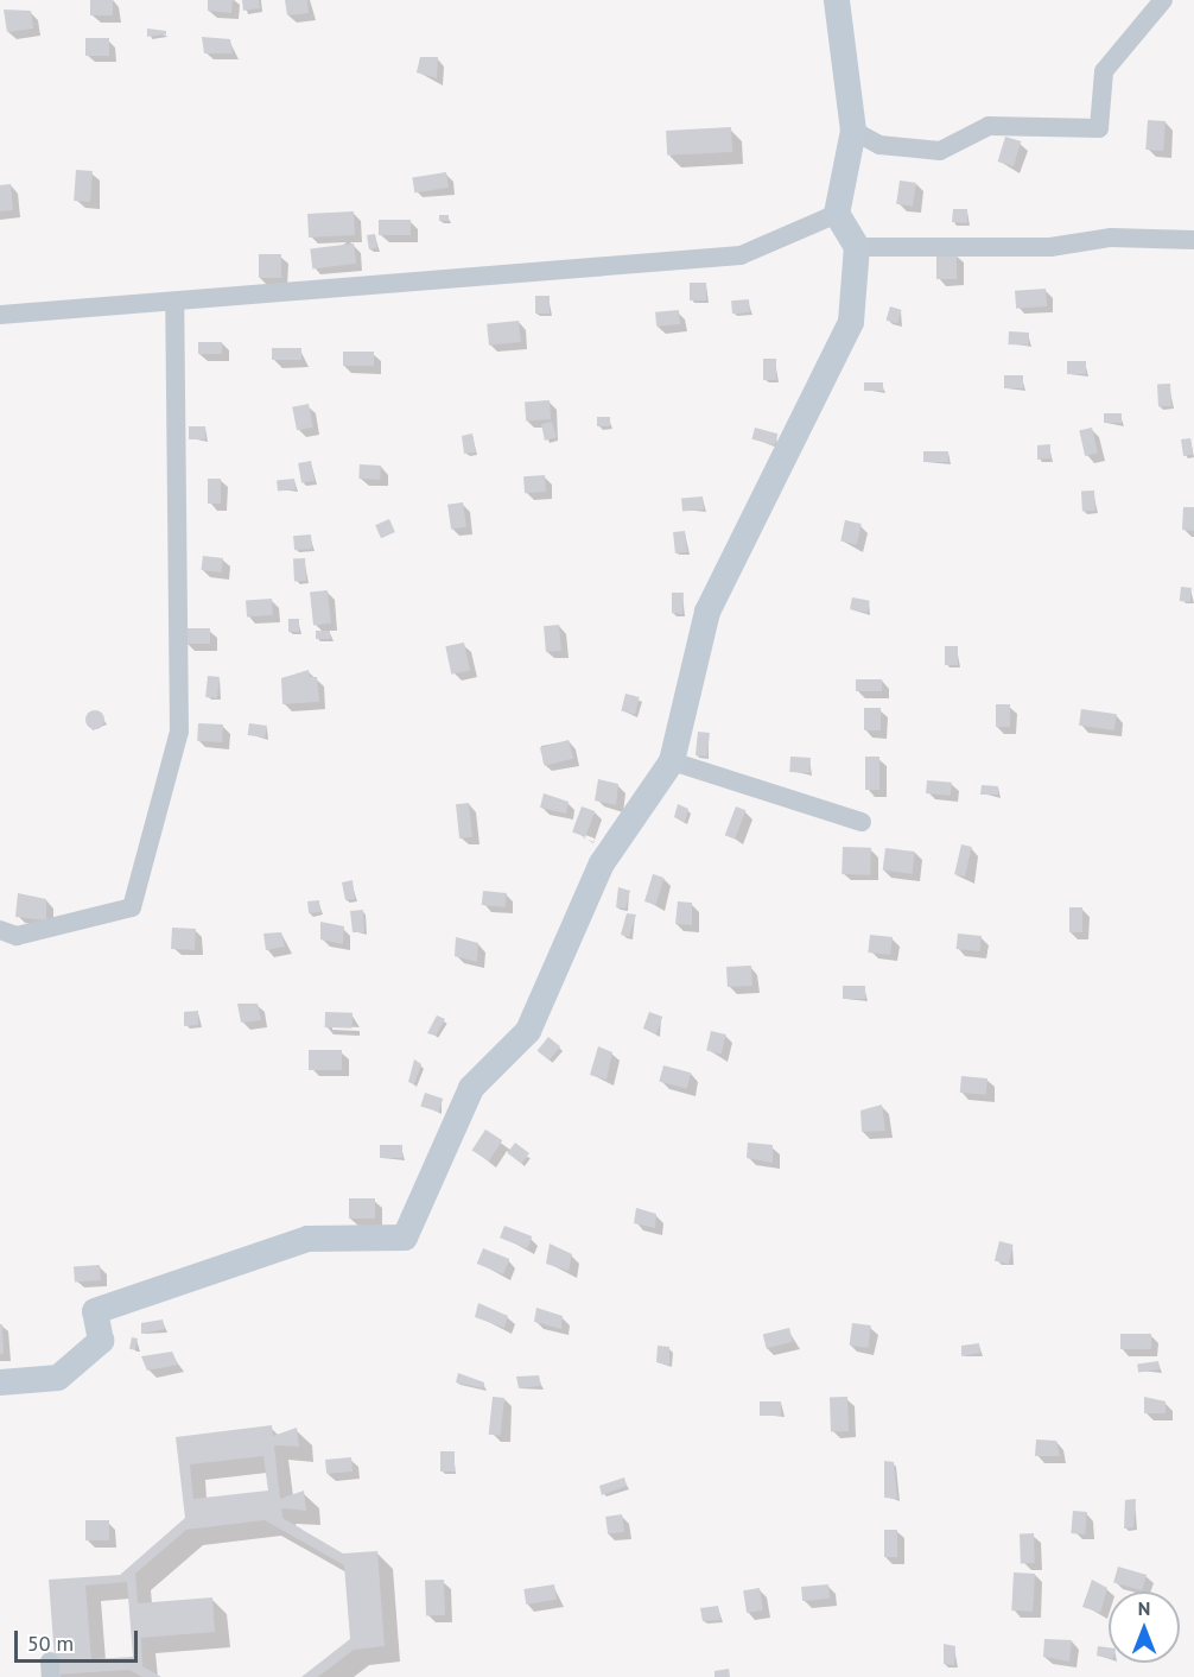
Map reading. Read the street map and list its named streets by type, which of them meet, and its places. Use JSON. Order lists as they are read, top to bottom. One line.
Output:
{"scale_bar":"50 m","north":"top"}
